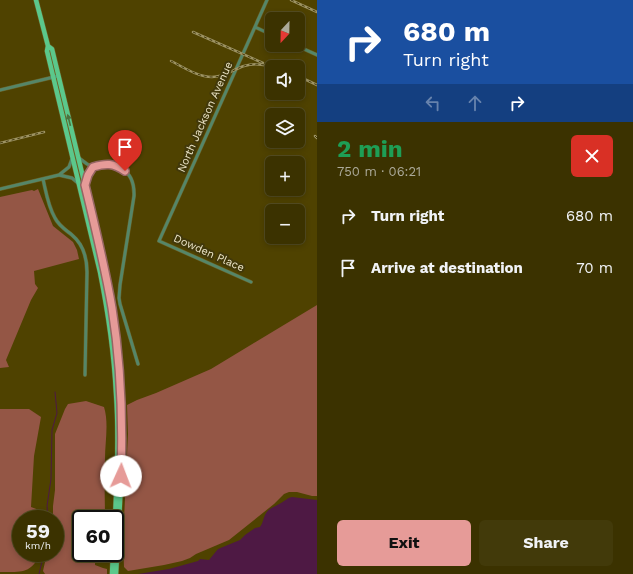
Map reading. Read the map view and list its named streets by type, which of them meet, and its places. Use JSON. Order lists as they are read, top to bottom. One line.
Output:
{"streets":{"street":["North Jackson Avenue","Dowden Place"]},"crossings":[["North Jackson Avenue","Dowden Place"]],"north":"bottom","page":{"turn":["680 m","Turn right"],"map_buttons":["+","−"],"heading":["2 min","750 m · 06:21"],"list":[{"name":"Turn right","value":"680 m"},{"name":"Arrive at destination","value":"70 m"}],"speed":"59 km/h","limit":"60","buttons":["Exit","Share"]}}
